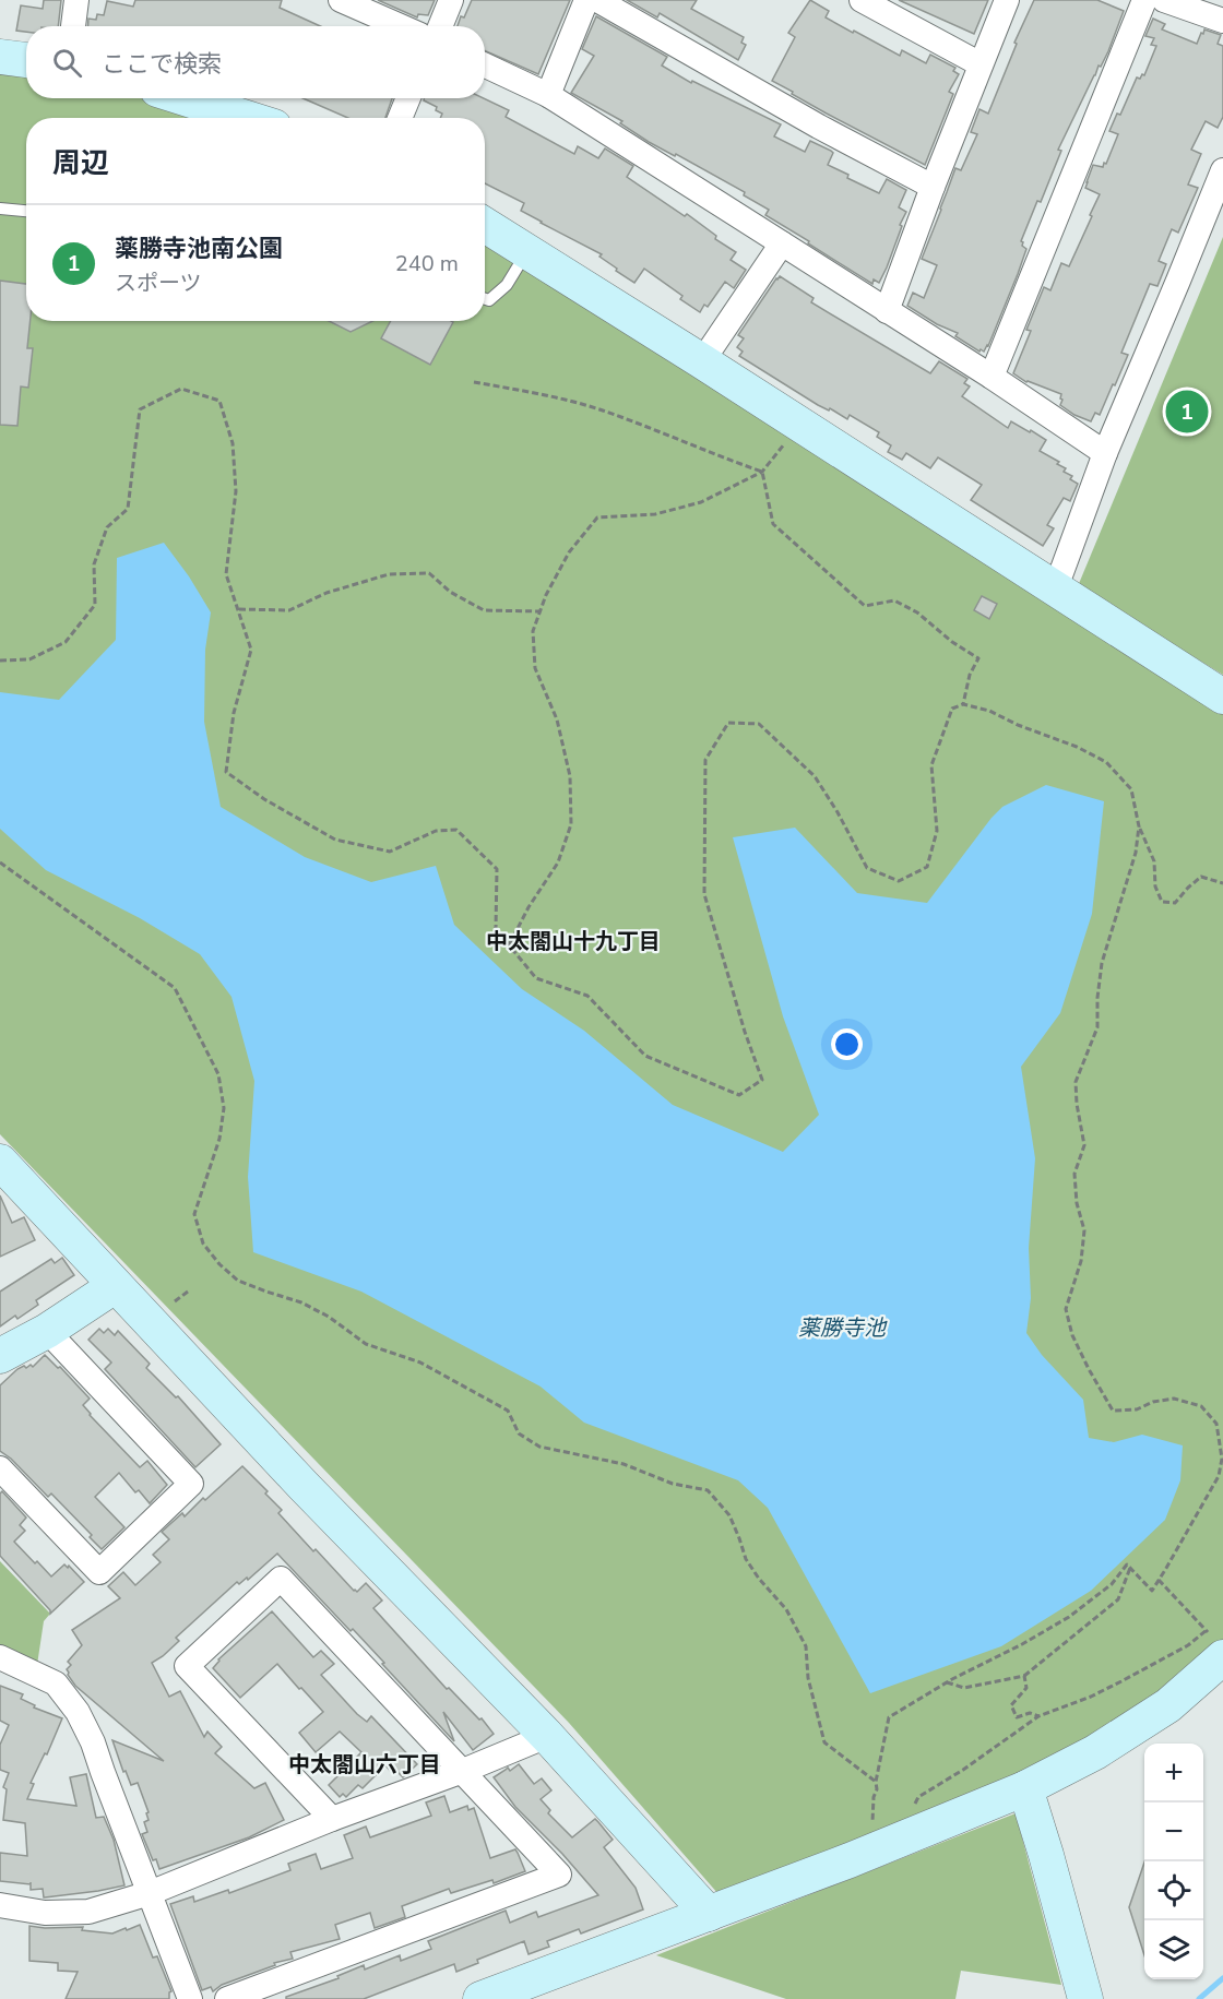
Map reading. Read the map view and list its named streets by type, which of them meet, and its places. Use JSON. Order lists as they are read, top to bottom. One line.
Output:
{"districts":["中太閤山十九丁目","中太閤山六丁目"],"water":["薬勝寺池"],"page":{"search":"ここで検索","heading":"周辺","list":[{"mark":"1","name":"薬勝寺池南公園","note":"スポーツ","value":"240 m"}],"pins":"1","map_buttons":["+","−"]}}
